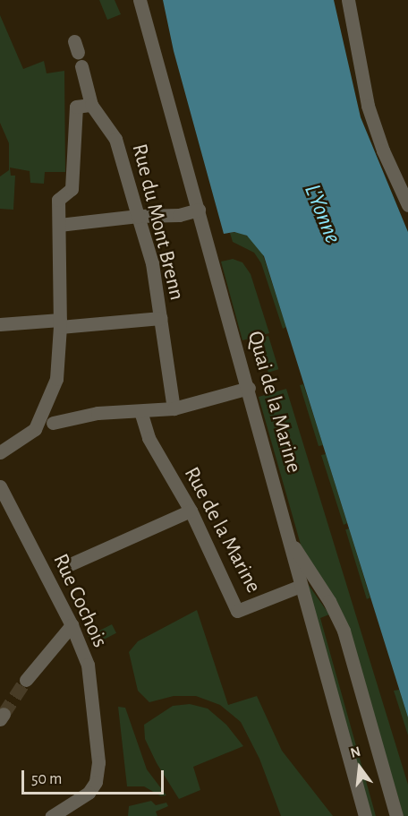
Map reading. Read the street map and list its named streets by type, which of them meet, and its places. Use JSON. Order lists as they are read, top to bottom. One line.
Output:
{"streets":{"street":["Rue du Mont Brenn","Quai de la Marine","Rue de la Marine","Rue Cochois"]},"crossings":[["Quai de la Marine","Rue de la Marine"]],"water":["L'Yonne"],"scale_bar":"50 m","north":"top"}
